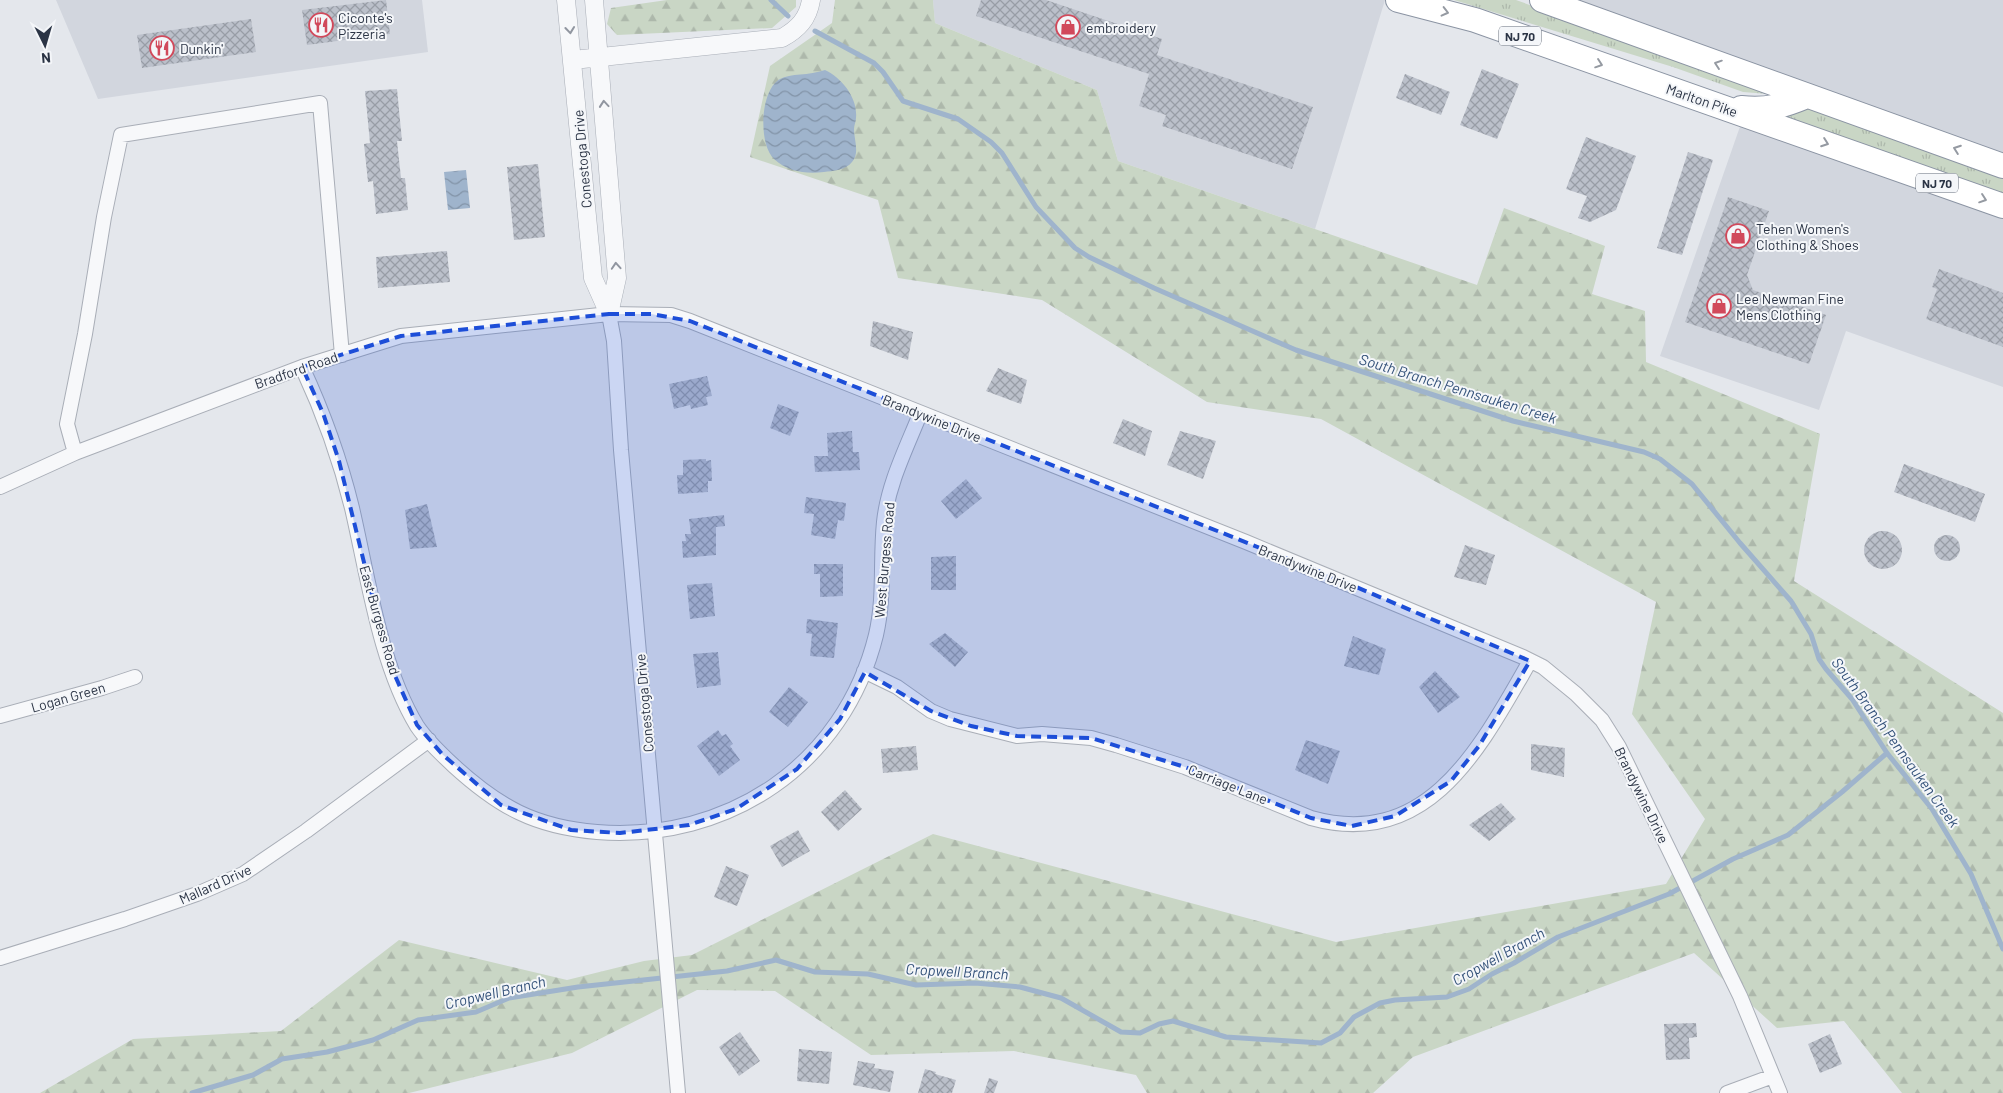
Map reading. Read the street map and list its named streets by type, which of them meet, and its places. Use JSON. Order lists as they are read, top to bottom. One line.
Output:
{"streets":{"highway":["NJ 70","Marlton Pike"],"street":["Conestoga Drive","Bradford Road","Brandywine Drive","West Burgess Road","East Burgess Road","Logan Green","Carriage Lane","Mallard Drive"]},"crossings":[["Conestoga Drive","Bradford Road"],["Conestoga Drive","Brandywine Drive"],["Conestoga Drive","West Burgess Road"],["Conestoga Drive","East Burgess Road"],["Bradford Road","Brandywine Drive"],["Bradford Road","East Burgess Road"],["Brandywine Drive","West Burgess Road"],["Brandywine Drive","Carriage Lane"],["West Burgess Road","East Burgess Road"],["West Burgess Road","Carriage Lane"],["East Burgess Road","Mallard Drive"]],"water":["South Branch Pennsauken Creek","Cropwell Branch"],"places":{"restaurant":["Ciconte's Pizzeria","Dunkin'"],"shop":["embroidery","Tehen Women's Clothing & Shoes","Lee Newman Fine Mens Clothing"]},"north":"bottom"}
